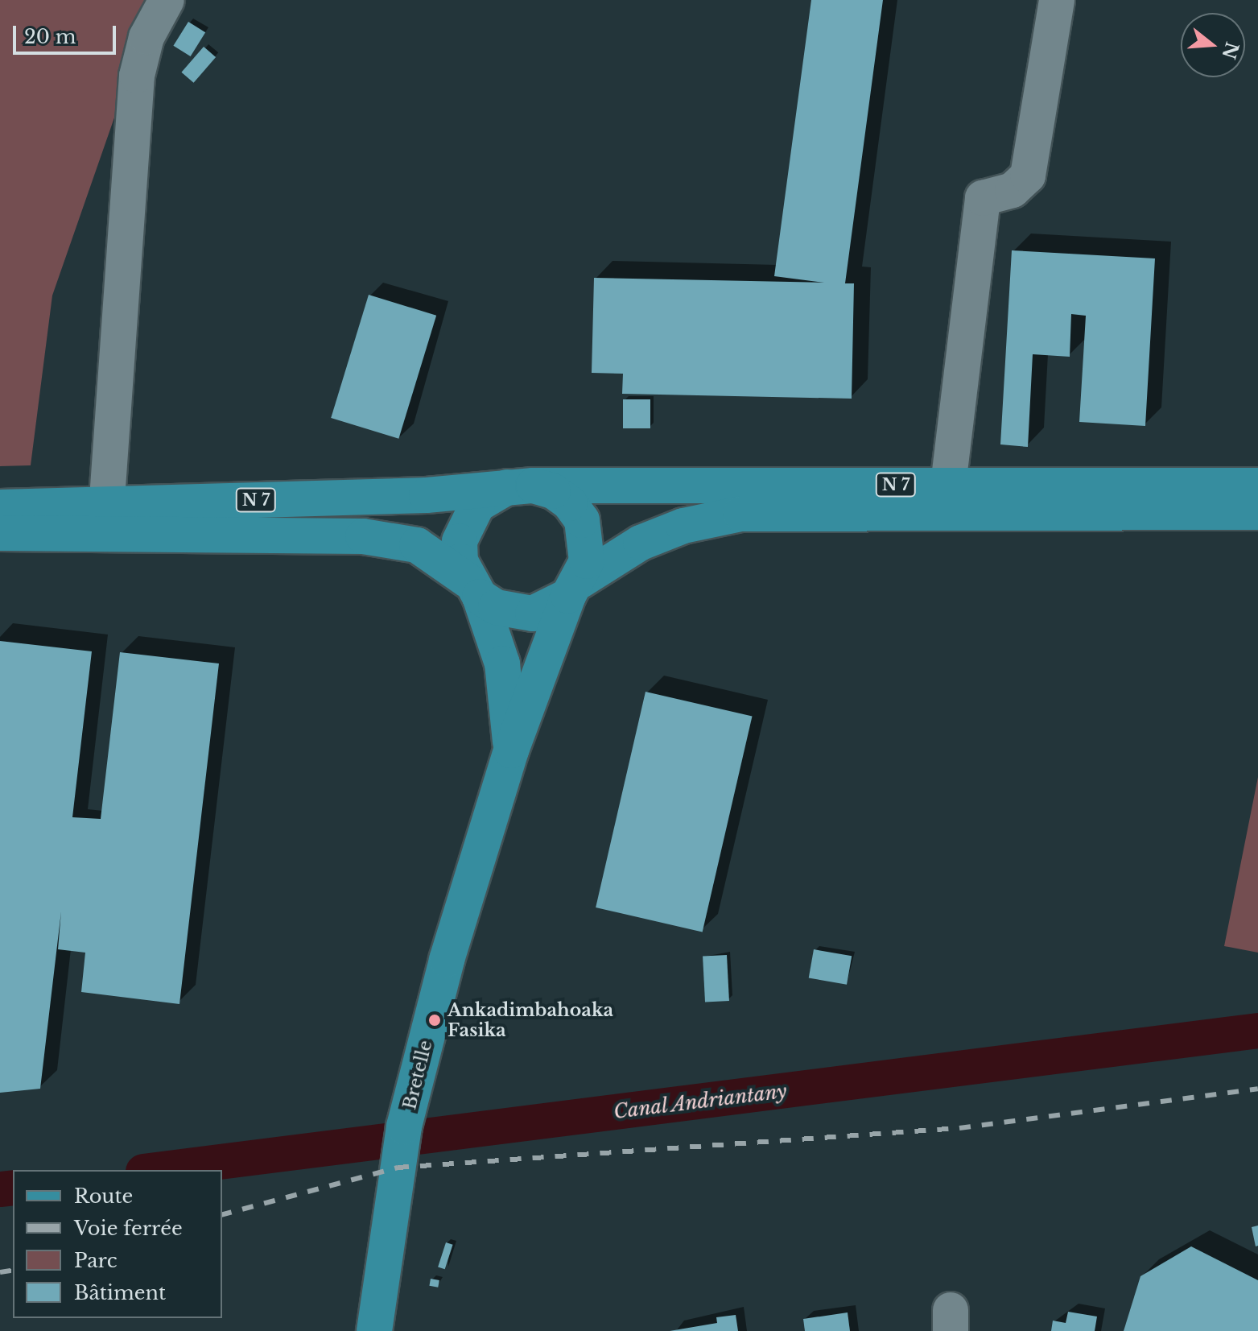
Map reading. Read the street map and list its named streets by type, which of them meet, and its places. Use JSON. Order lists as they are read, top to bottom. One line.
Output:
{"streets":{"main road":["N 7","Bretelle"]},"crossings":[["N 7","Bretelle"]],"water":["Canal Andriantany"],"places":["Ankadimbahoaka Fasika"],"legend":["Route","Voie ferrée","Parc","Bâtiment"],"scale_bar":"20 m","north":"right"}
